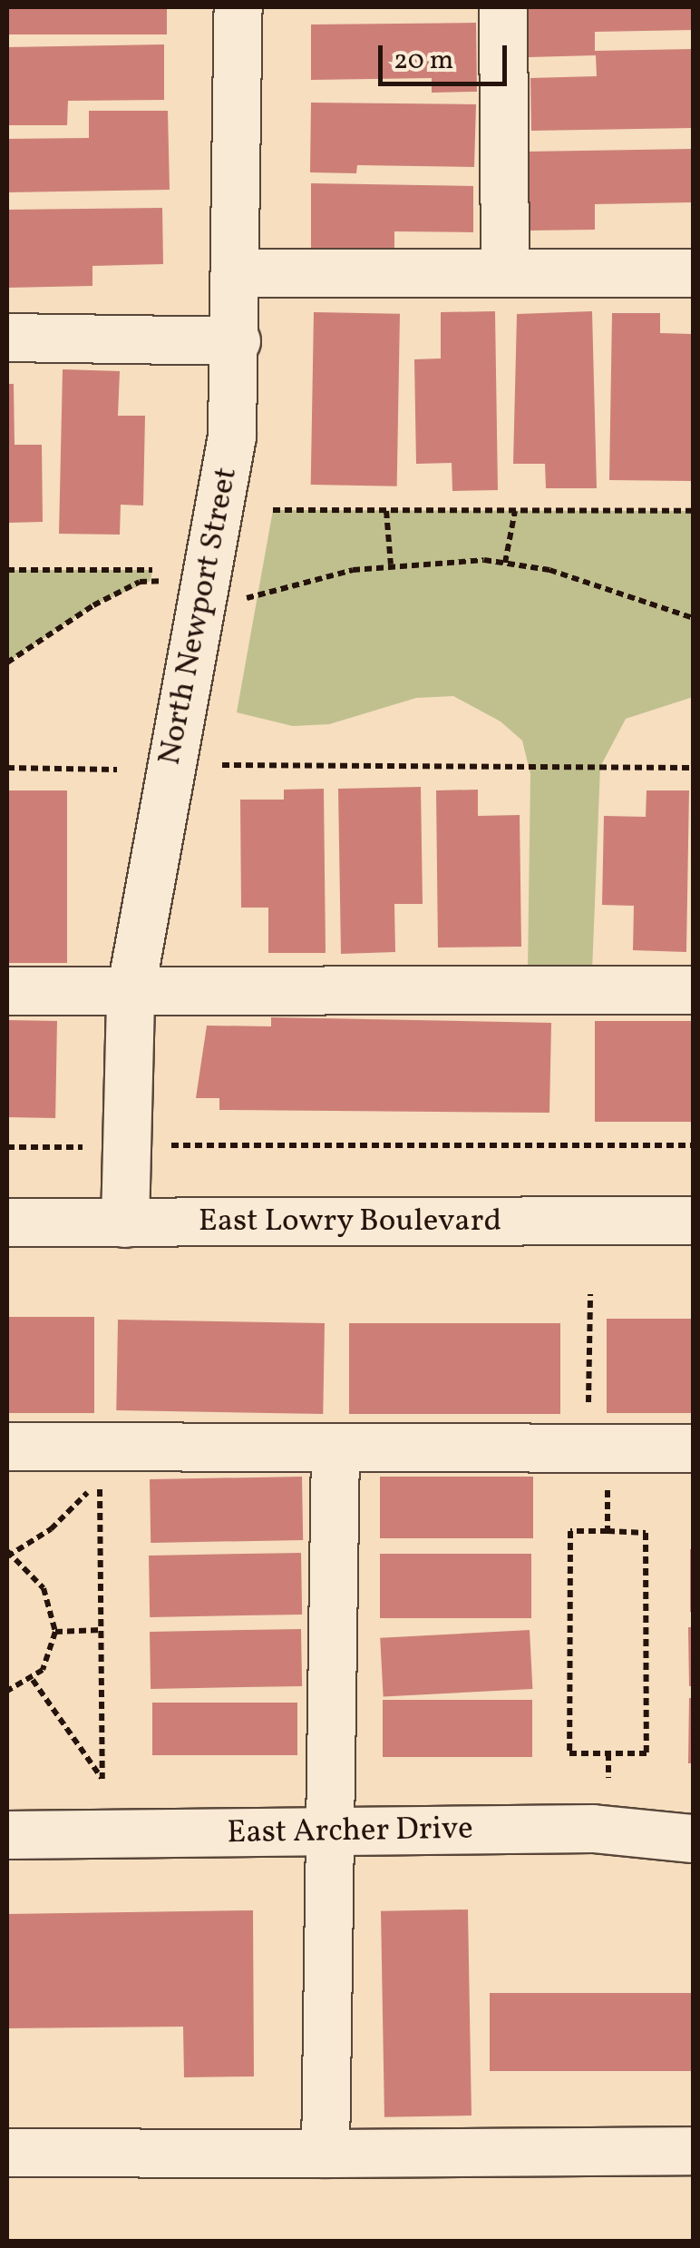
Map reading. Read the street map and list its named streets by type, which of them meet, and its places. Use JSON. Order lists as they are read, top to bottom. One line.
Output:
{"streets":{"street":["North Newport Street","East Lowry Boulevard","East Archer Drive"]},"crossings":[["North Newport Street","East Lowry Boulevard"]],"scale_bar":"20 m"}
